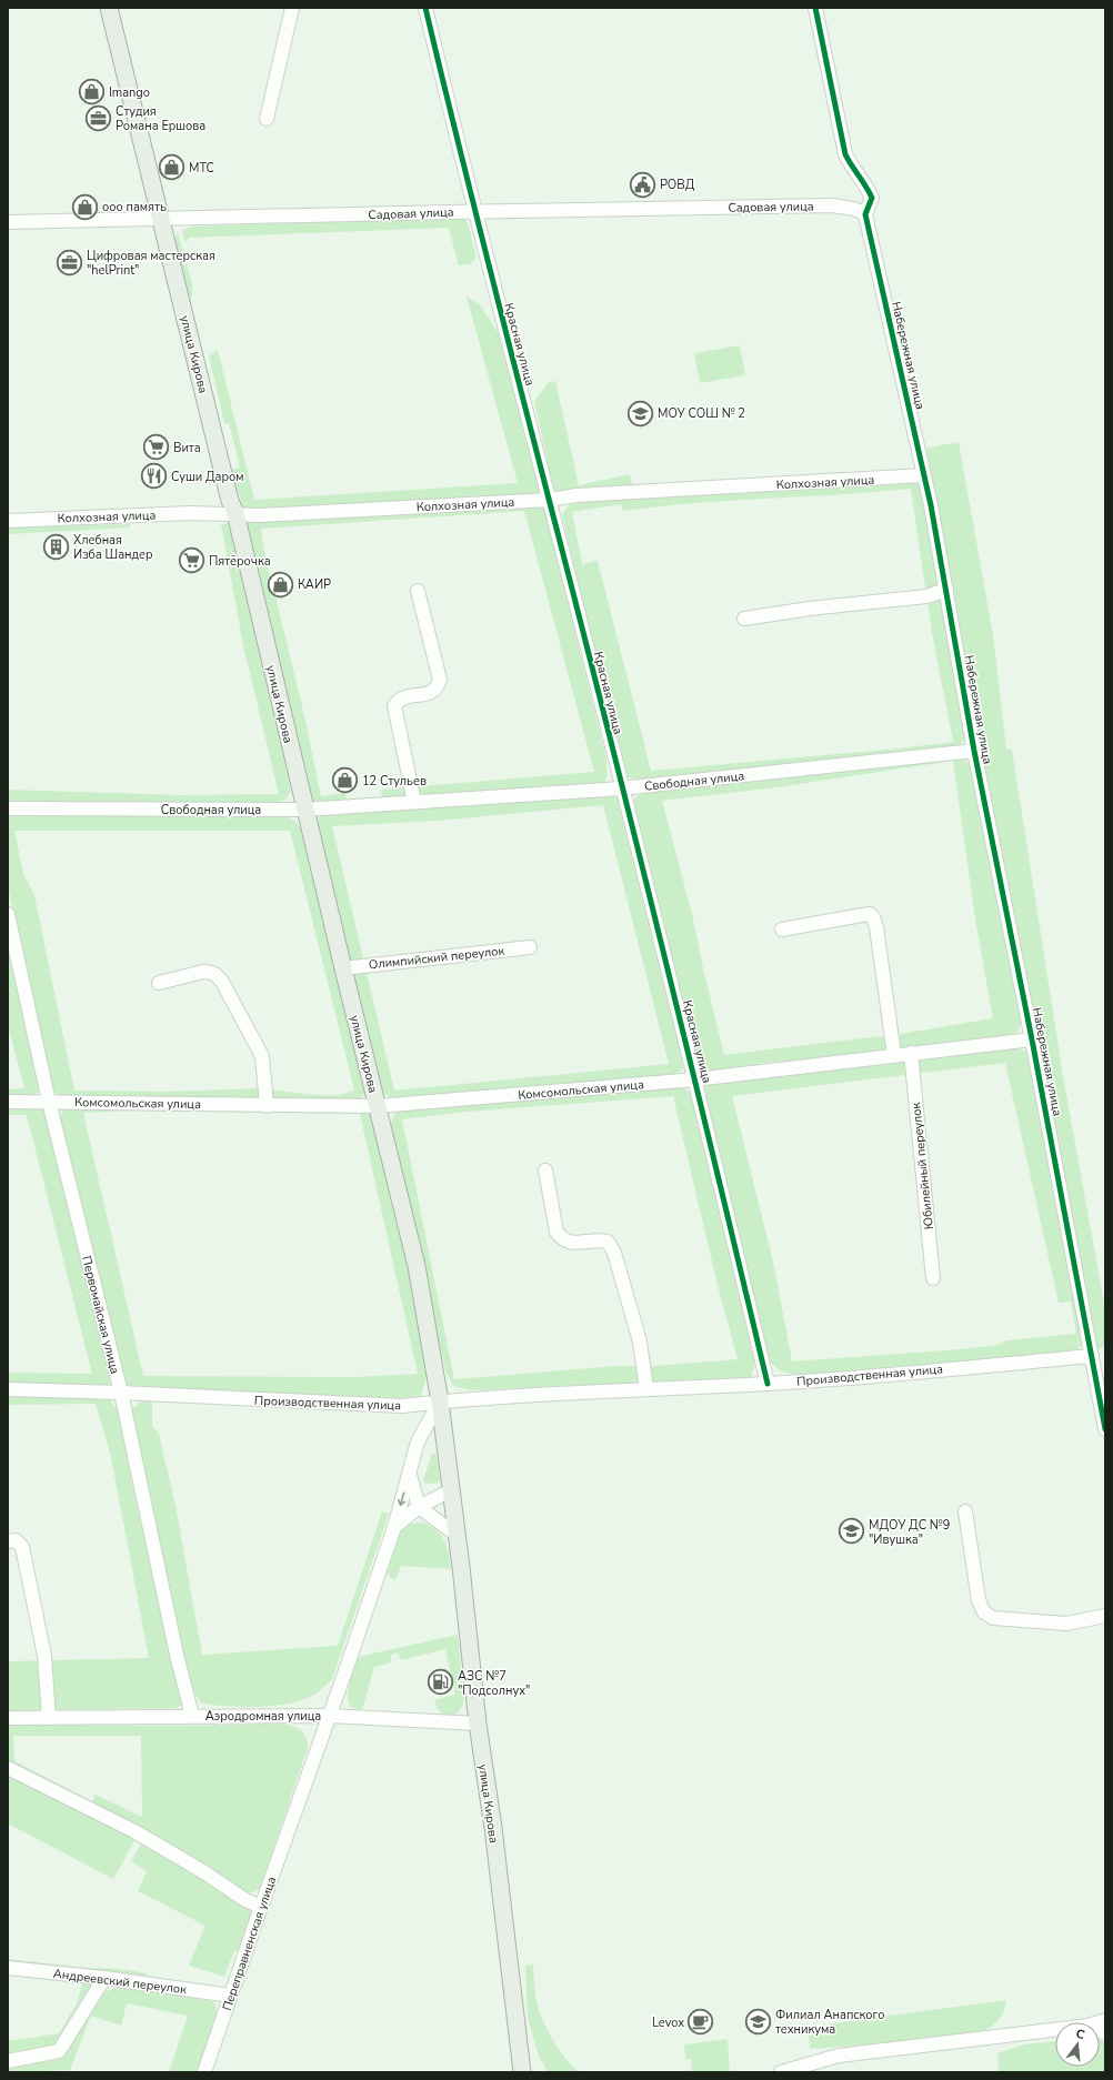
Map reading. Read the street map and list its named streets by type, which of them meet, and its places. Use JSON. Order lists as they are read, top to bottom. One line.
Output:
{"streets":{"main road":["улица Кирова"],"street":["Садовая улица","Красная улица","Набережная улица","Колхозная улица","Свободная улица","Олимпийский переулок","Комсомольская улица","Юбилейный переулок","Первомайская улица","Производственная улица","Аэродромная улица","Переправненская улица","Андреевский переулок"]},"crossings":[["Садовая улица","Красная улица"],["Садовая улица","улица Кирова"],["Садовая улица","Набережная улица"],["Красная улица","Колхозная улица"],["Красная улица","Свободная улица"],["Красная улица","Комсомольская улица"],["Красная улица","Производственная улица"],["улица Кирова","Колхозная улица"],["улица Кирова","Свободная улица"],["улица Кирова","Олимпийский переулок"],["улица Кирова","Комсомольская улица"],["улица Кирова","Производственная улица"],["улица Кирова","Аэродромная улица"],["Набережная улица","Колхозная улица"],["Набережная улица","Свободная улица"],["Набережная улица","Комсомольская улица"],["Набережная улица","Производственная улица"],["Комсомольская улица","Юбилейный переулок"],["Комсомольская улица","Первомайская улица"],["Первомайская улица","Производственная улица"],["Первомайская улица","Аэродромная улица"],["Аэродромная улица","Переправненская улица"],["Переправненская улица","Андреевский переулок"]],"places":{"shop":["Imango","МТС","ооо память","КАИР","12 Стульев"],"office":["Студия Романа Ершова","Цифровая мастерская \"helPrint\""],"public building":["РОВД"],"school or university":["МОУ СОШ № 2","МДОУ ДС №9 \"Ивушка\"","Филиал Анапского техникума"],"supermarket":["Вита","Пятёрочка"],"restaurant":["Суши Даром"],"building":["Хлебная Изба Шандер"],"fuel station":["АЗС №7 \"Подсолнух\""],"cafe":["Levox"]},"north":"top"}
